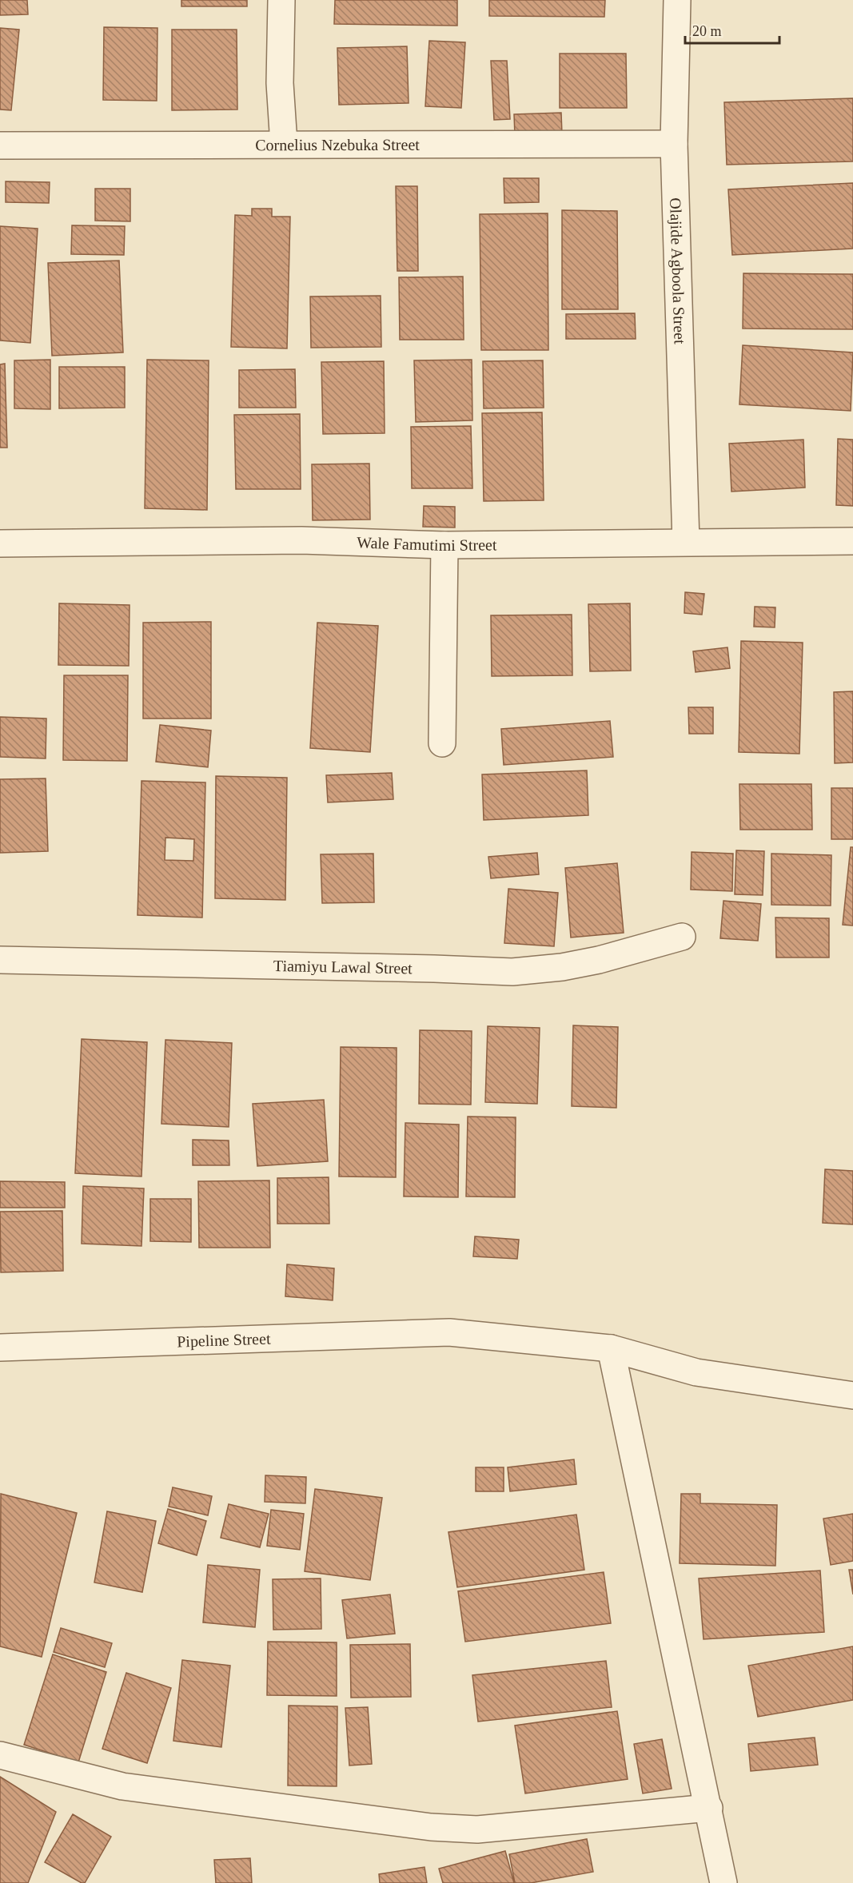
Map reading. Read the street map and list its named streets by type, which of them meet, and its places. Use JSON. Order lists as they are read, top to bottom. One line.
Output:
{"streets":{"street":["Cornelius Nzebuka Street","Olajide Agboola Street","Wale Famutimi Street","Tiamiyu Lawal Street","Pipeline Street"]},"crossings":[["Cornelius Nzebuka Street","Olajide Agboola Street"],["Olajide Agboola Street","Wale Famutimi Street"]],"scale_bar":"20 m"}
